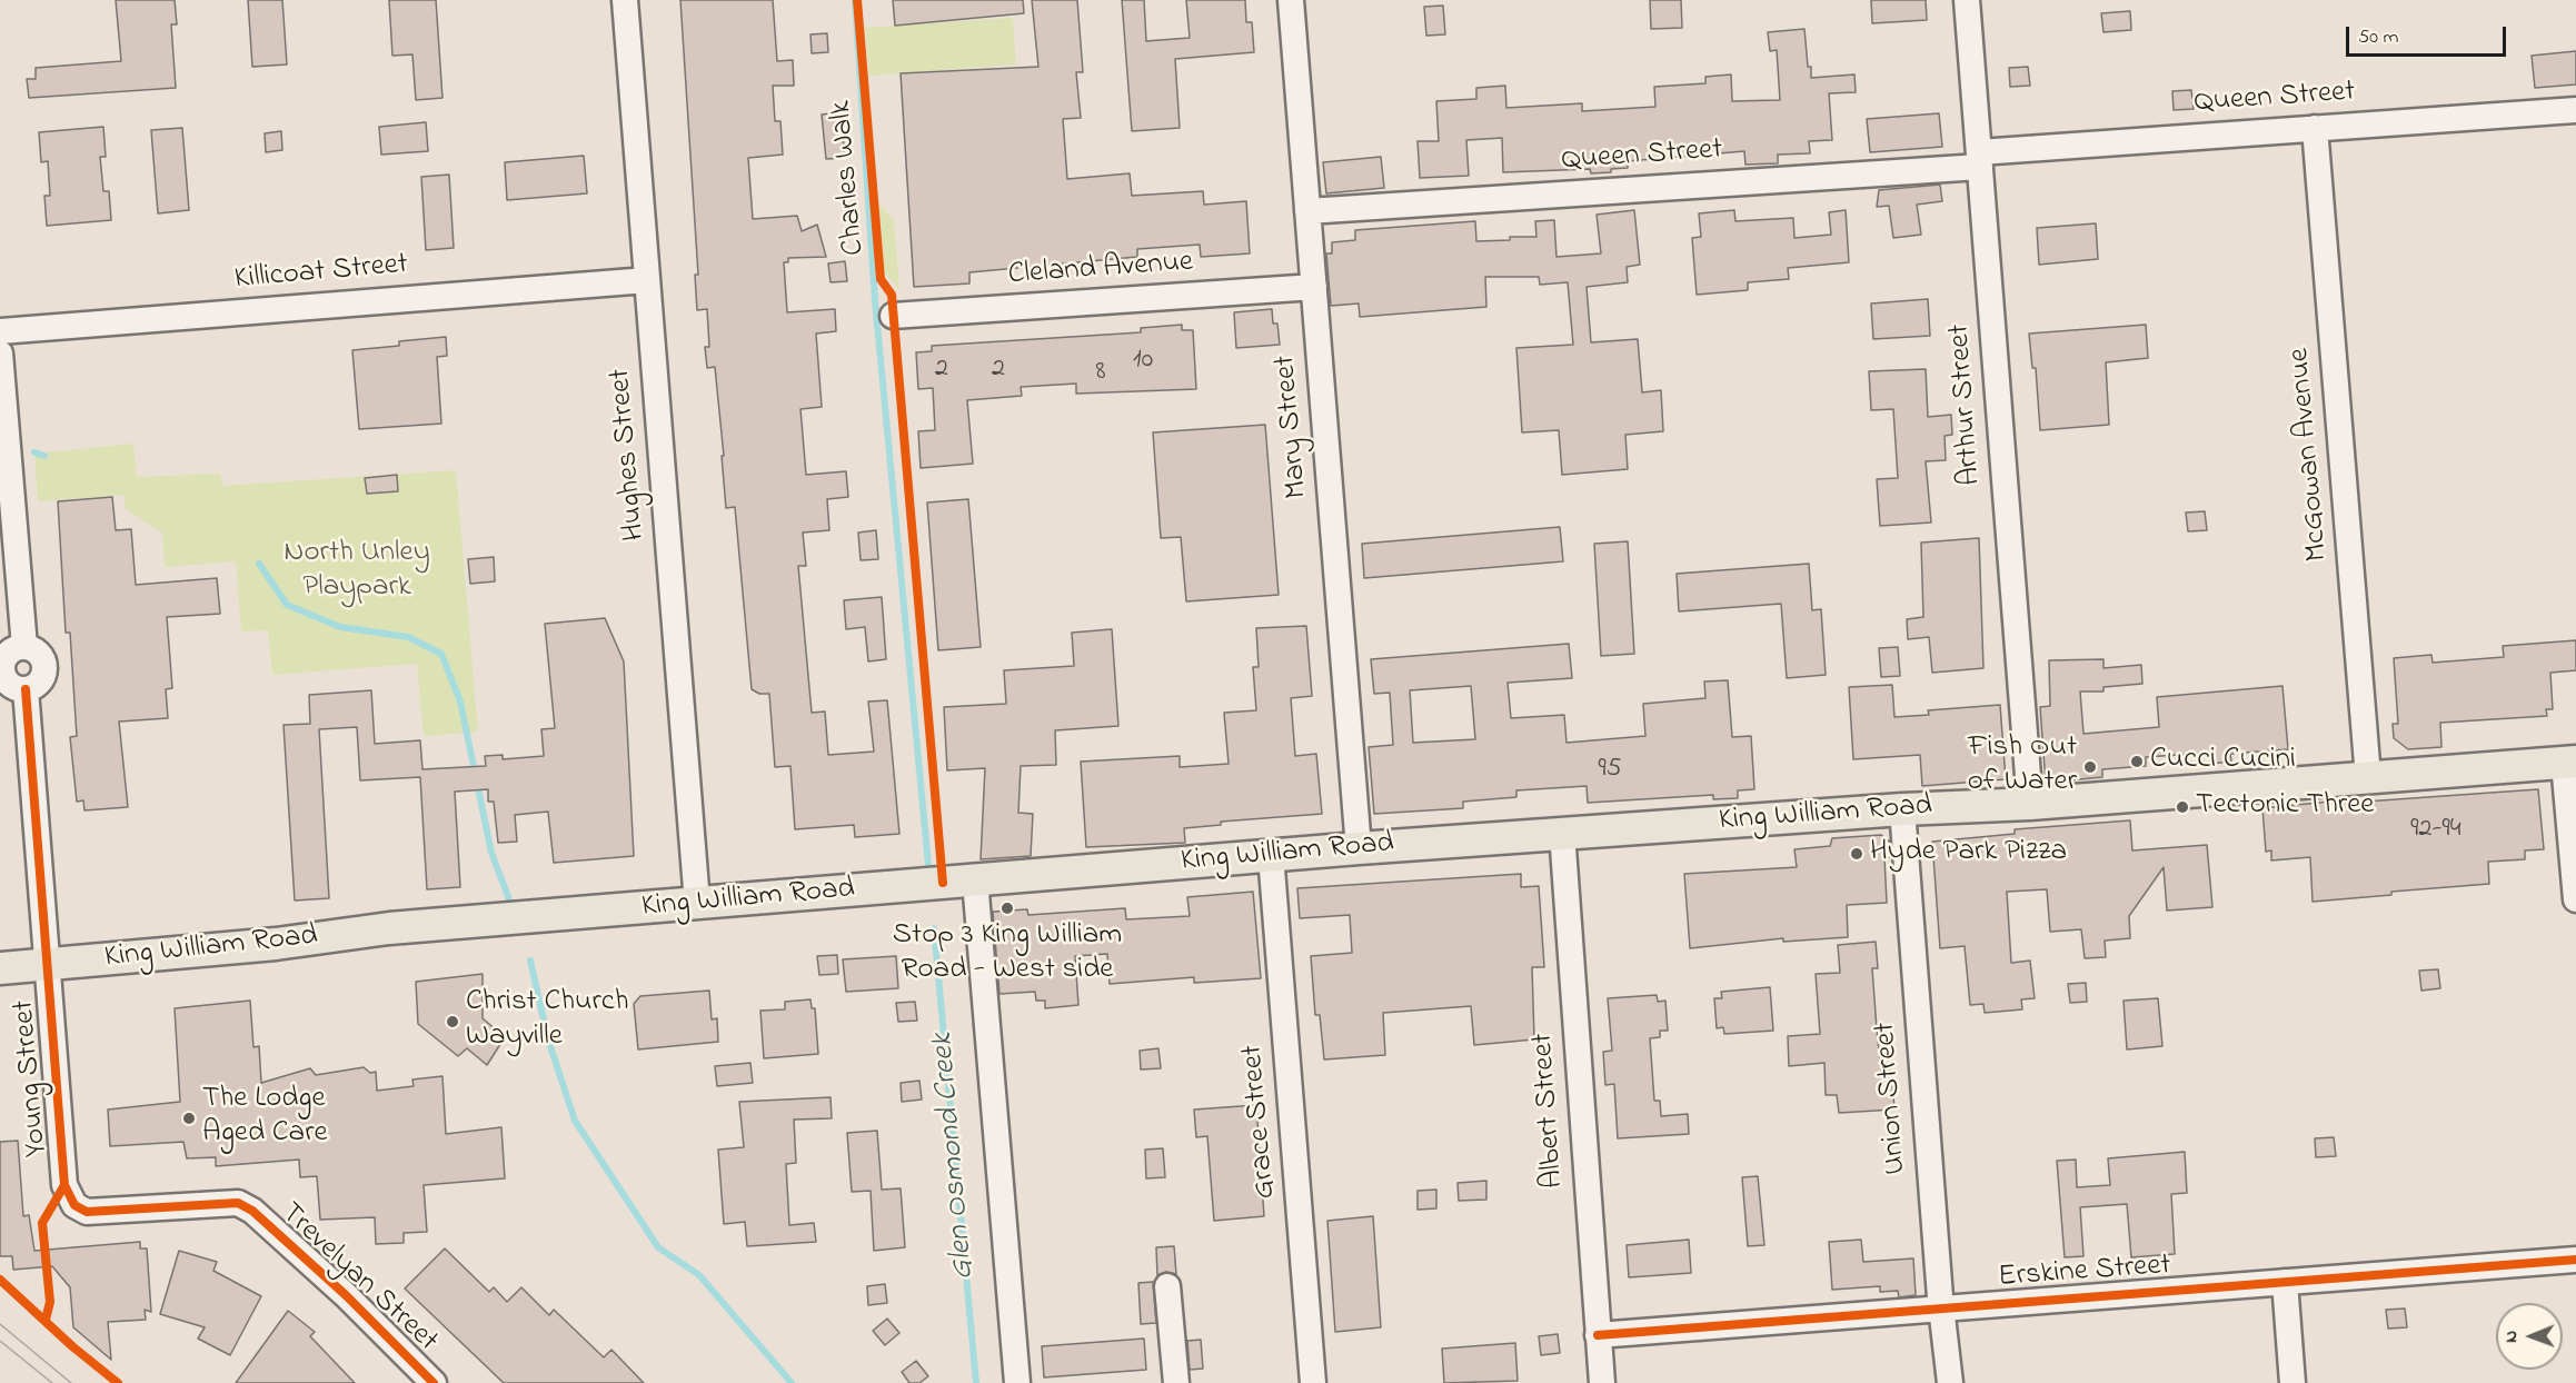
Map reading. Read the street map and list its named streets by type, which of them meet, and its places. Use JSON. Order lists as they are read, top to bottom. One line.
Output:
{"streets":{"main road":["King William Road"],"street":["Queen Street","Cleland Avenue","Killicoat Street","Arthur Street","Mary Street","Hughes Street","McGowan Avenue","Young Street","Union Street","Albert Street","Grace Street","Erskine Street","Trevelyan Street"],"cycle path":["Charles Walk"]},"crossings":[["Queen Street","Arthur Street"],["Queen Street","Mary Street"],["Queen Street","McGowan Avenue"],["Cleland Avenue","Mary Street"],["Killicoat Street","Hughes Street"],["Arthur Street","King William Road"],["Mary Street","King William Road"],["Hughes Street","King William Road"],["McGowan Avenue","King William Road"],["King William Road","Young Street"],["King William Road","Union Street"],["King William Road","Albert Street"],["King William Road","Grace Street"],["Young Street","Trevelyan Street"],["Union Street","Erskine Street"],["Albert Street","Erskine Street"]],"water":["Glen Osmond Creek"],"parks":["North Unley Playpark"],"places":["Cucci Cucini","Fish Out of Water","Tectonic Three","Hyde Park Pizza","Stop 3 King William Road - West side","Christ Church Wayville","The Lodge Aged Care"],"house_numbers":["10","2","2","8","95","92-94"],"scale_bar":"50 m","north":"left"}
